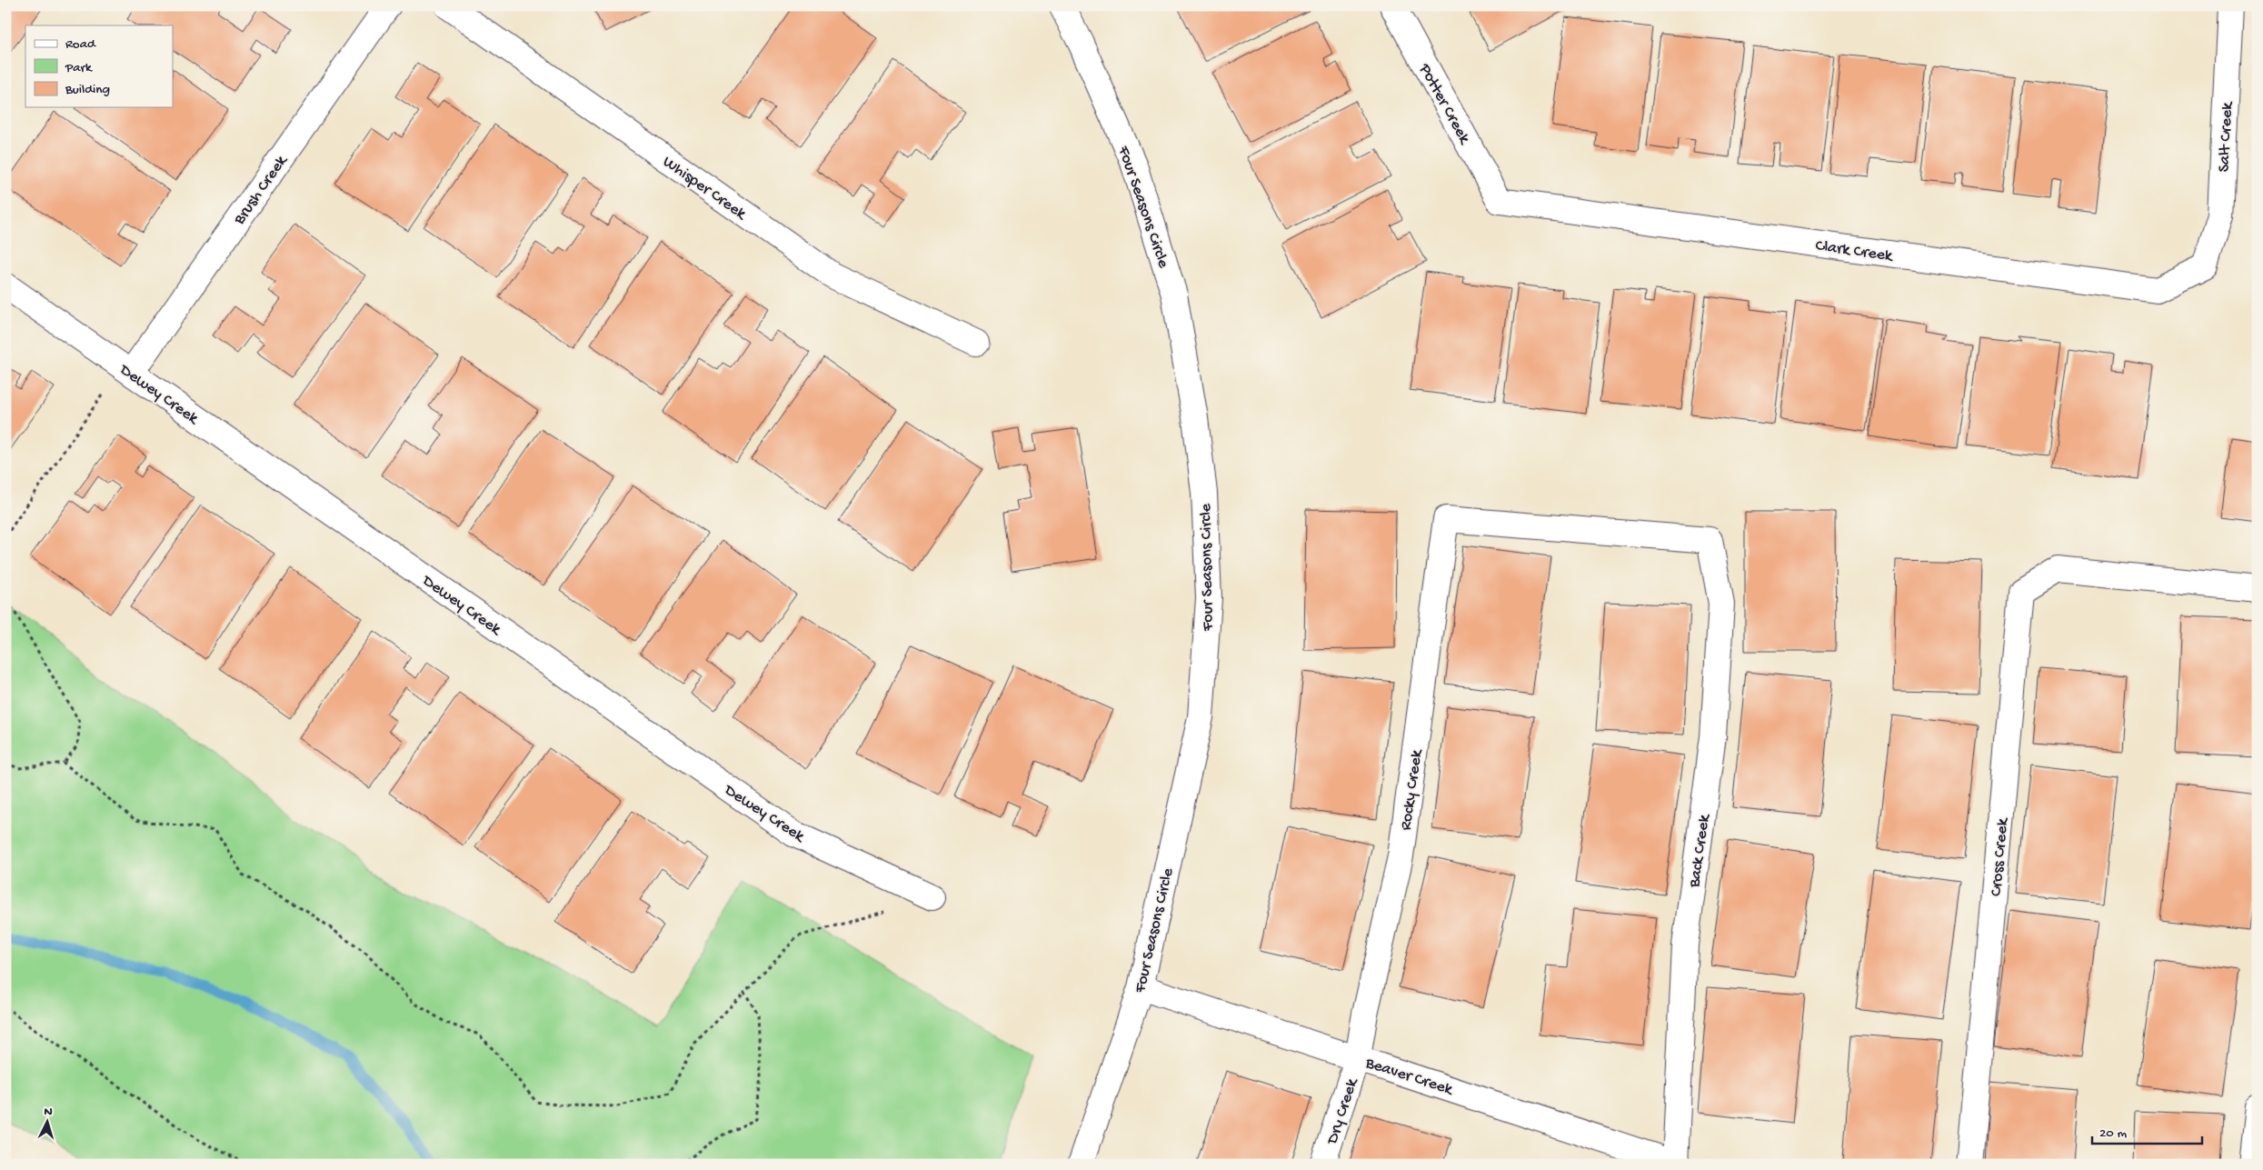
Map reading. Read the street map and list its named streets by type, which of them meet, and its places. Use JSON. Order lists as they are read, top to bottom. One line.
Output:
{"streets":{"street":["Potter Creek","Salt Creek","Whisper Creek","Brush Creek","Four Seasons Circle","Clark Creek","Dewey Creek","Rocky Creek","Back Creek","Cross Creek","Beaver Creek","Dry Creek"]},"crossings":[["Potter Creek","Clark Creek"],["Salt Creek","Clark Creek"],["Brush Creek","Dewey Creek"],["Four Seasons Circle","Beaver Creek"],["Rocky Creek","Back Creek"],["Rocky Creek","Beaver Creek"],["Rocky Creek","Dry Creek"],["Back Creek","Beaver Creek"],["Beaver Creek","Dry Creek"]],"legend":["Road","Park","Building"],"scale_bar":"20 m","north":"top"}
